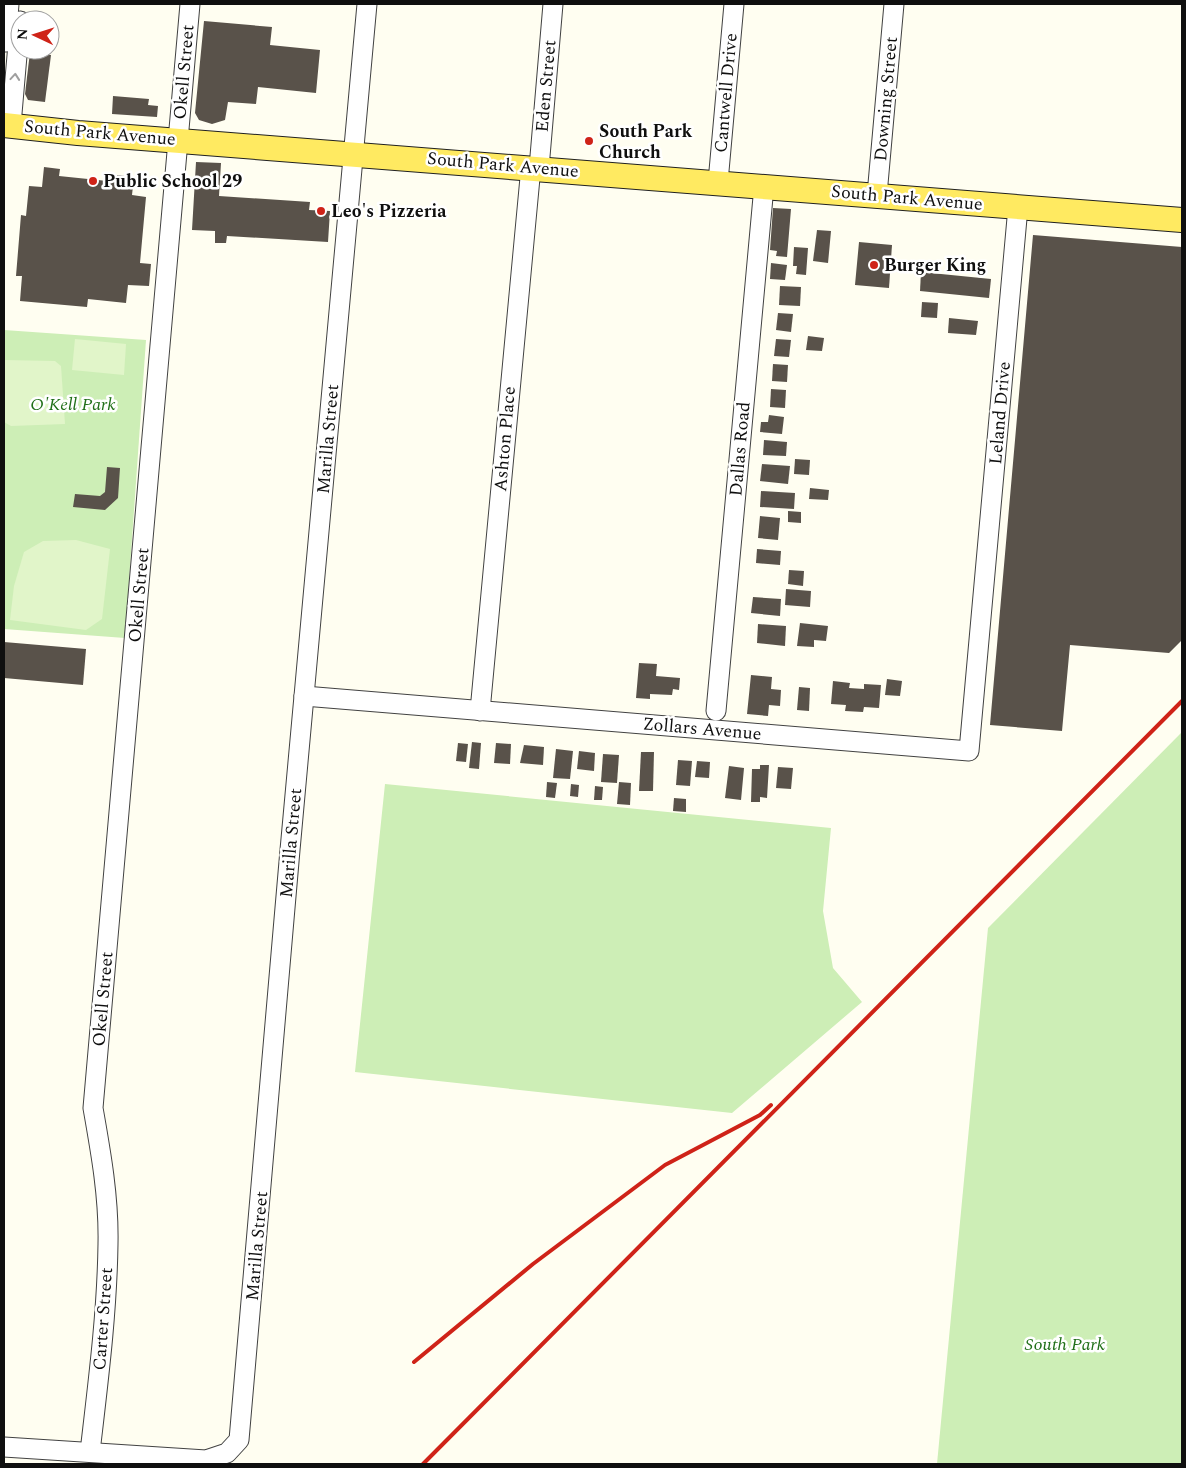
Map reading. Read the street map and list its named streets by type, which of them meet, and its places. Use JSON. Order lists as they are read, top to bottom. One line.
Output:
{"streets":{"main road":["South Park Avenue"],"street":["Okell Street","Eden Street","Cantwell Drive","Downing Street","Leland Drive","Marilla Street","Ashton Place","Dallas Road","Zollars Avenue","Carter Street"]},"crossings":[["Okell Street","South Park Avenue"],["Okell Street","Carter Street"],["Eden Street","South Park Avenue"],["Eden Street","Ashton Place"],["Cantwell Drive","South Park Avenue"],["Downing Street","South Park Avenue"],["South Park Avenue","Leland Drive"],["South Park Avenue","Marilla Street"],["South Park Avenue","Ashton Place"],["South Park Avenue","Dallas Road"],["Leland Drive","Zollars Avenue"],["Marilla Street","Zollars Avenue"],["Marilla Street","Carter Street"],["Ashton Place","Zollars Avenue"]],"parks":["O'Kell Park","South Park"],"places":["South Park Church","Public School 29","Leo's Pizzeria","Burger King"],"north":"left"}
